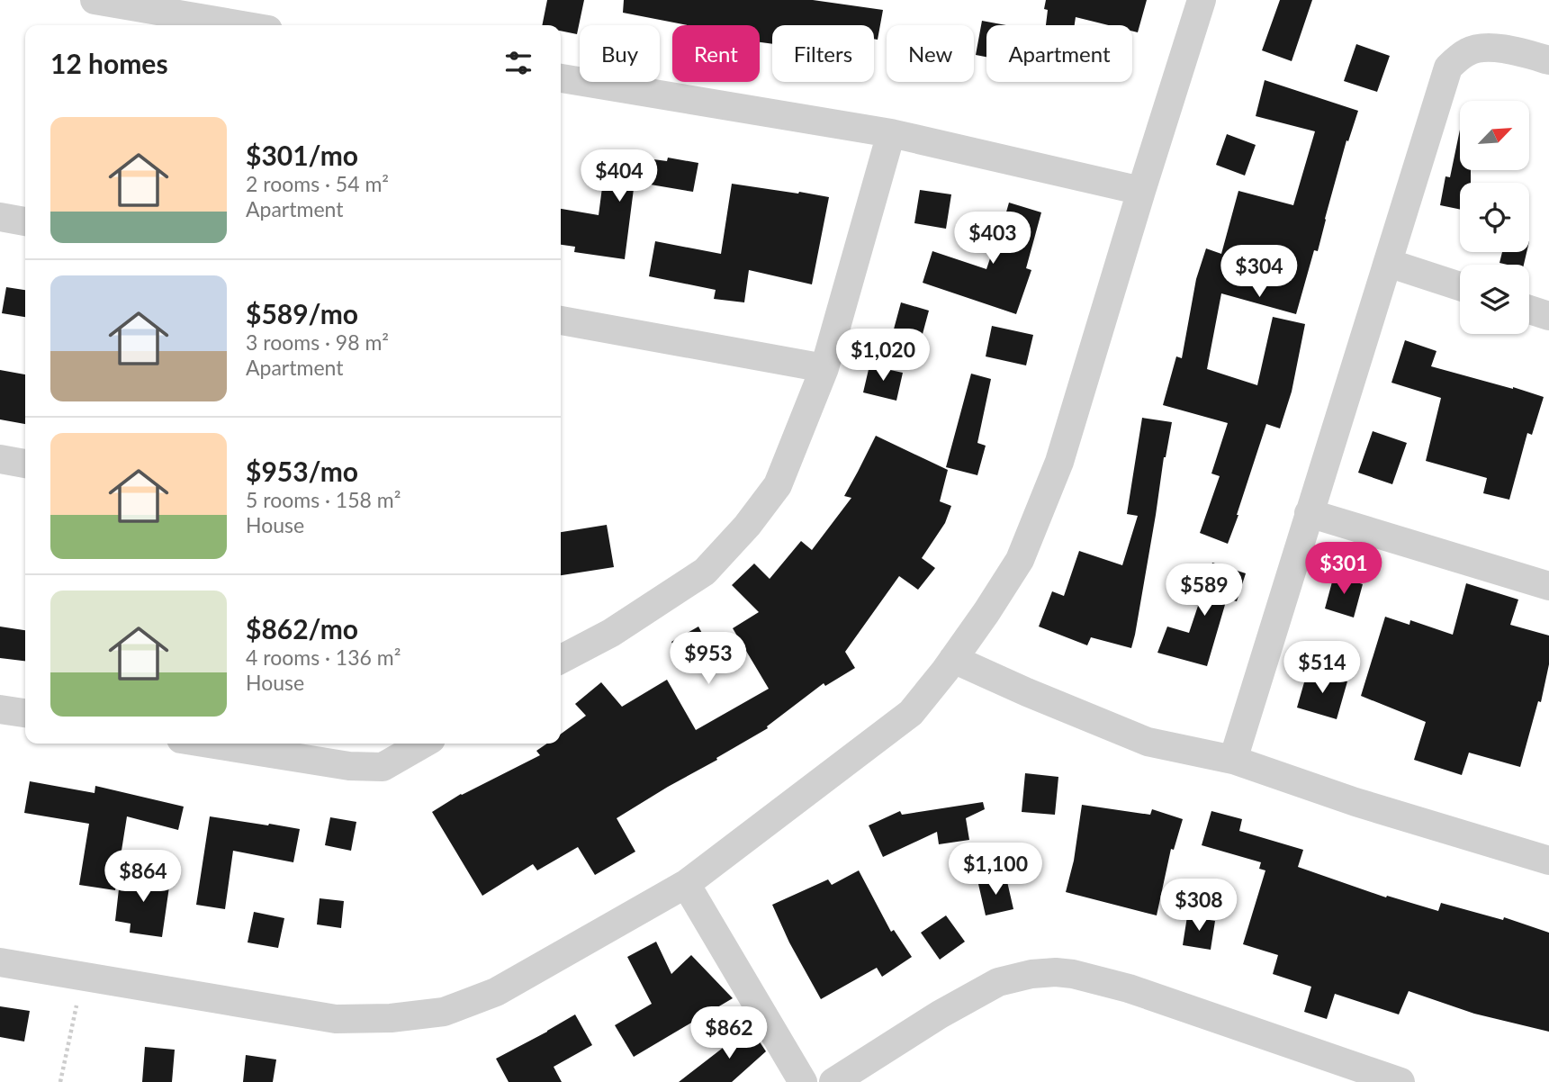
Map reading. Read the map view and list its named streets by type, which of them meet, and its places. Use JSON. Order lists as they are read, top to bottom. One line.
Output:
{"north":"top right","page":{"chip":["Buy","Rent","Filters","New","Apartment"],"heading":"12 homes","list":[{"name":"$301/mo","note":"2 rooms · 54 m² · Apartment"},{"name":"$589/mo","note":"3 rooms · 98 m² · Apartment"},{"name":"$953/mo","note":"5 rooms · 158 m² · House"},{"name":"$862/mo","note":"4 rooms · 136 m² · House"}],"price":["$404","$403","$304","$1,020","$301","$589","$953","$514","$1,100","$864","$308","$862"]}}
